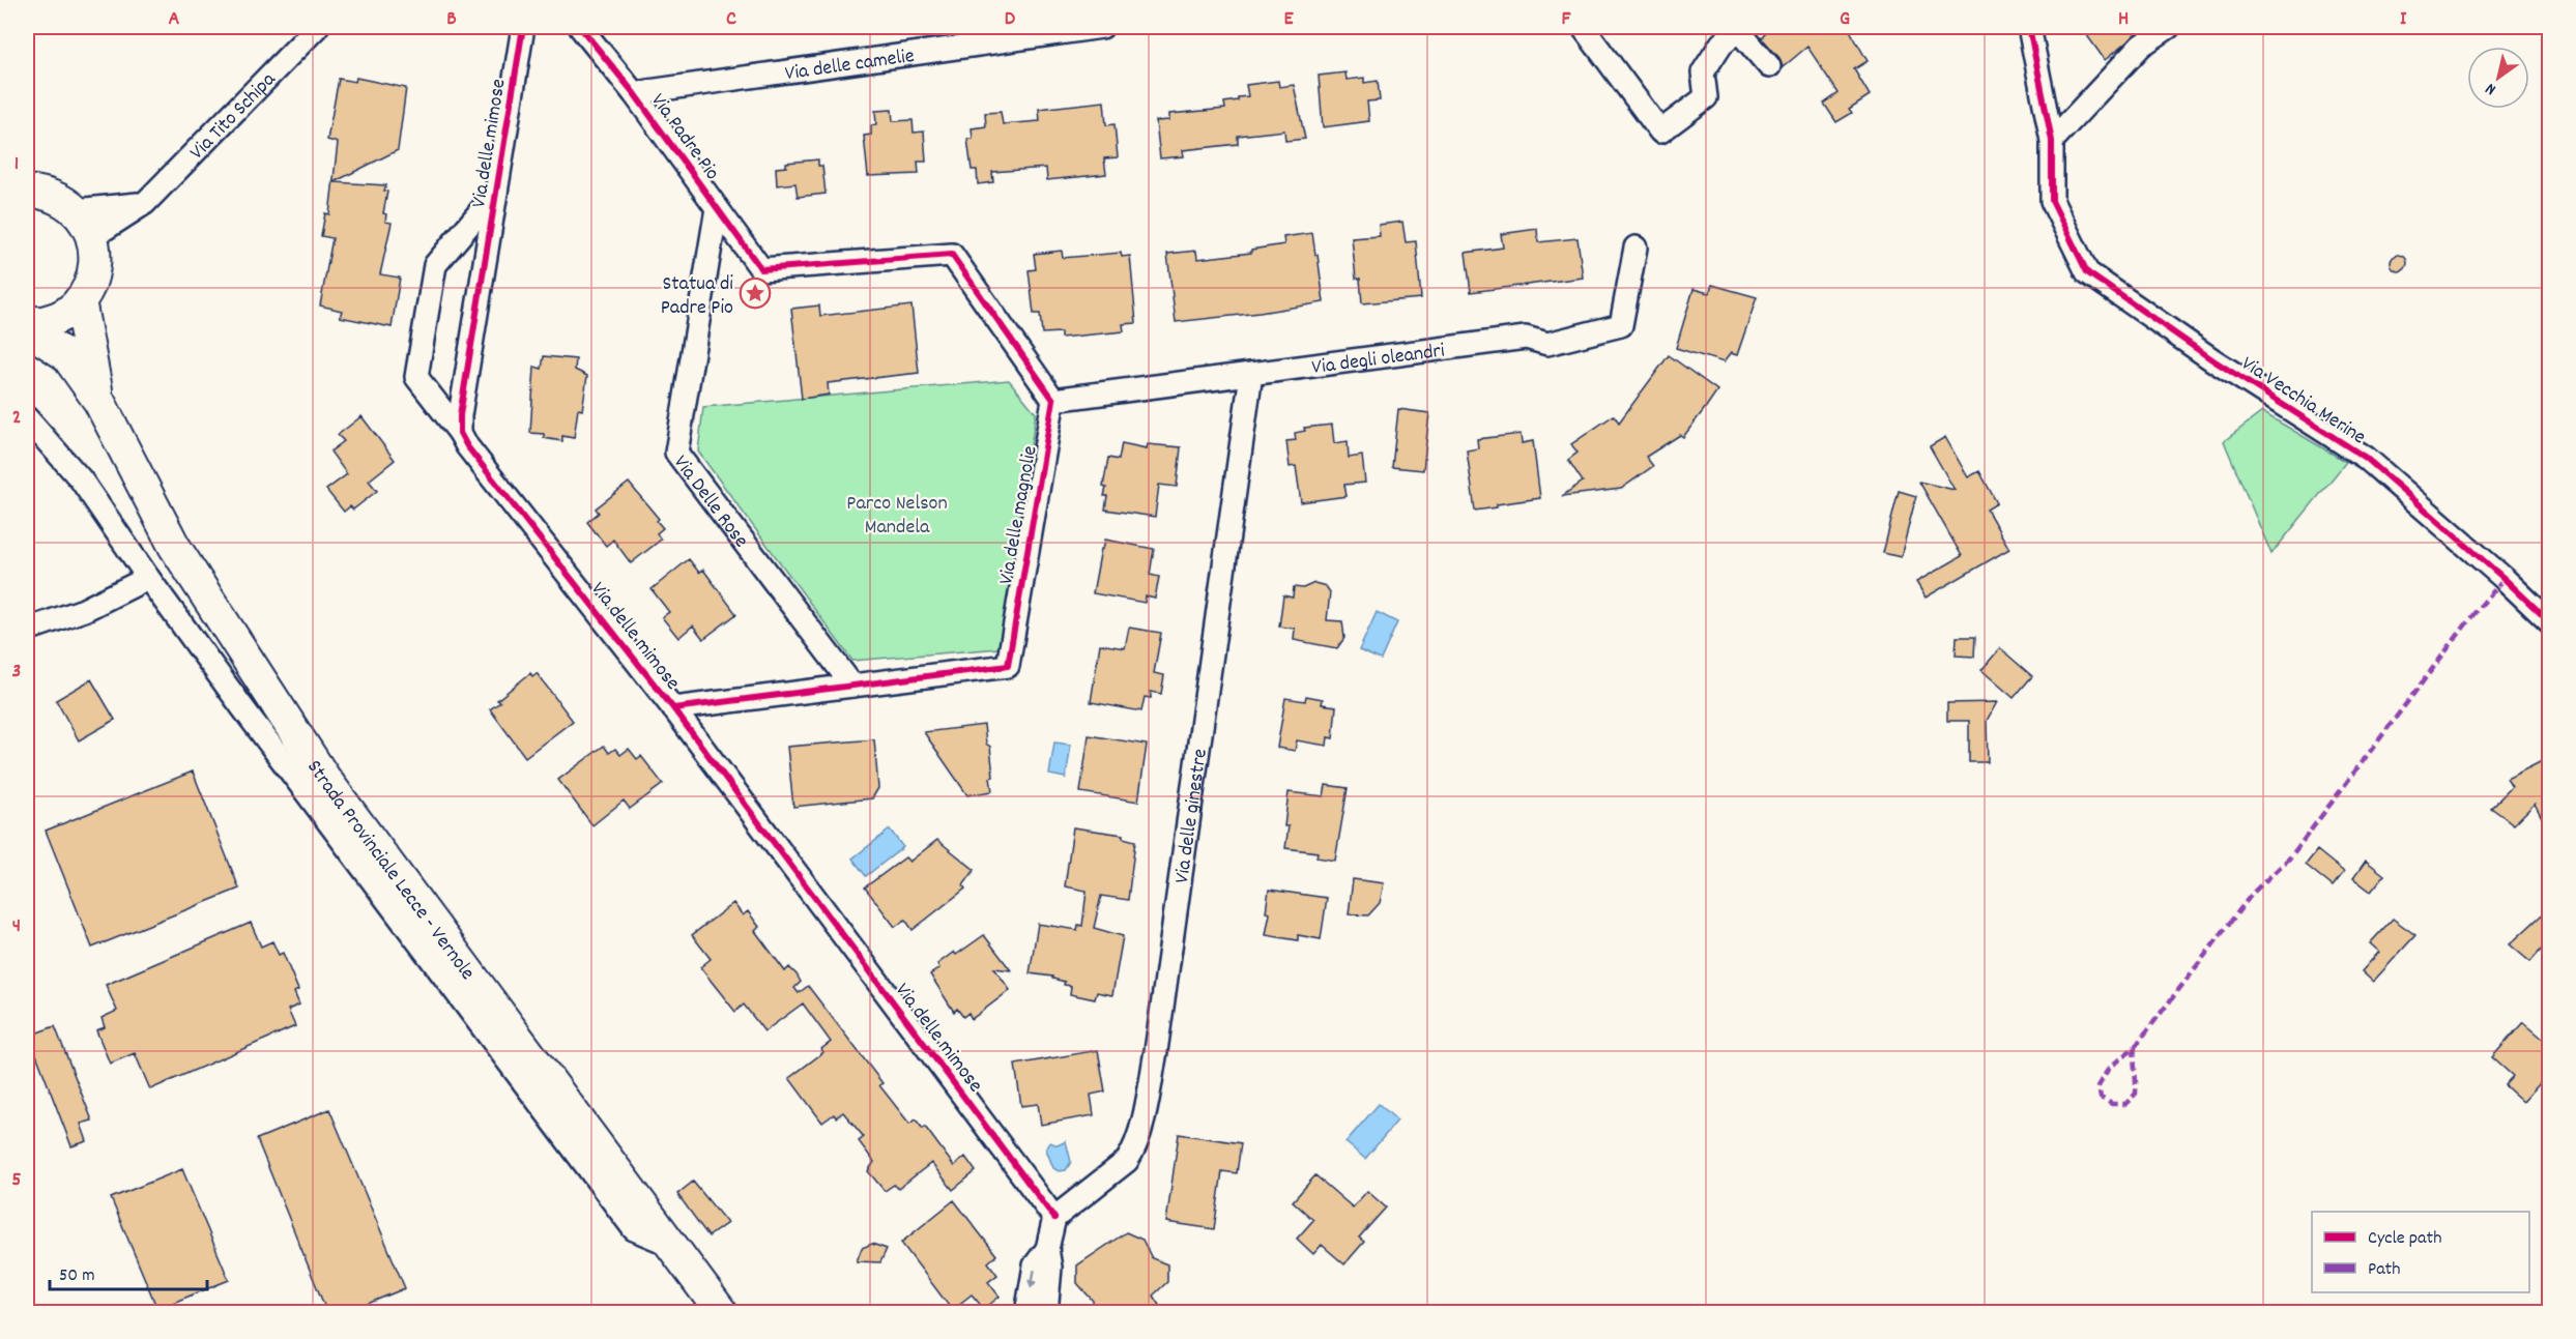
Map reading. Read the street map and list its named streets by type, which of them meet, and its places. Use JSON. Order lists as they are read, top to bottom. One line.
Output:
{"streets":{"main road":["Strada Provinciale Lecce - Vernole"],"street":["Via delle camelie","Via Tito Schipa","Via Padre Pio","Via delle mimose","Via degli oleandri","Via Vecchia Merine","Via Delle Rose","Via delle magnolie","Via delle ginestre"]},"crossings":[["Via delle camelie","Via Padre Pio"],["Via Padre Pio","Via degli oleandri"],["Via Padre Pio","Via Delle Rose"],["Via Padre Pio","Via delle magnolie"],["Via delle mimose","Via delle magnolie"],["Via delle mimose","Via delle ginestre"],["Via degli oleandri","Via delle magnolie"],["Via degli oleandri","Via delle ginestre"],["Via Delle Rose","Via delle magnolie"]],"parks":["Parco Nelson Mandela"],"places":{"place":["Statua di Padre Pio"]},"legend":["Cycle path","Path"],"scale_bar":"50 m","north":"bottom left","grid":{"columns":["A","B","C","D","E","F","G","H","I"],"rows":["1","2","3","4","5"]}}
